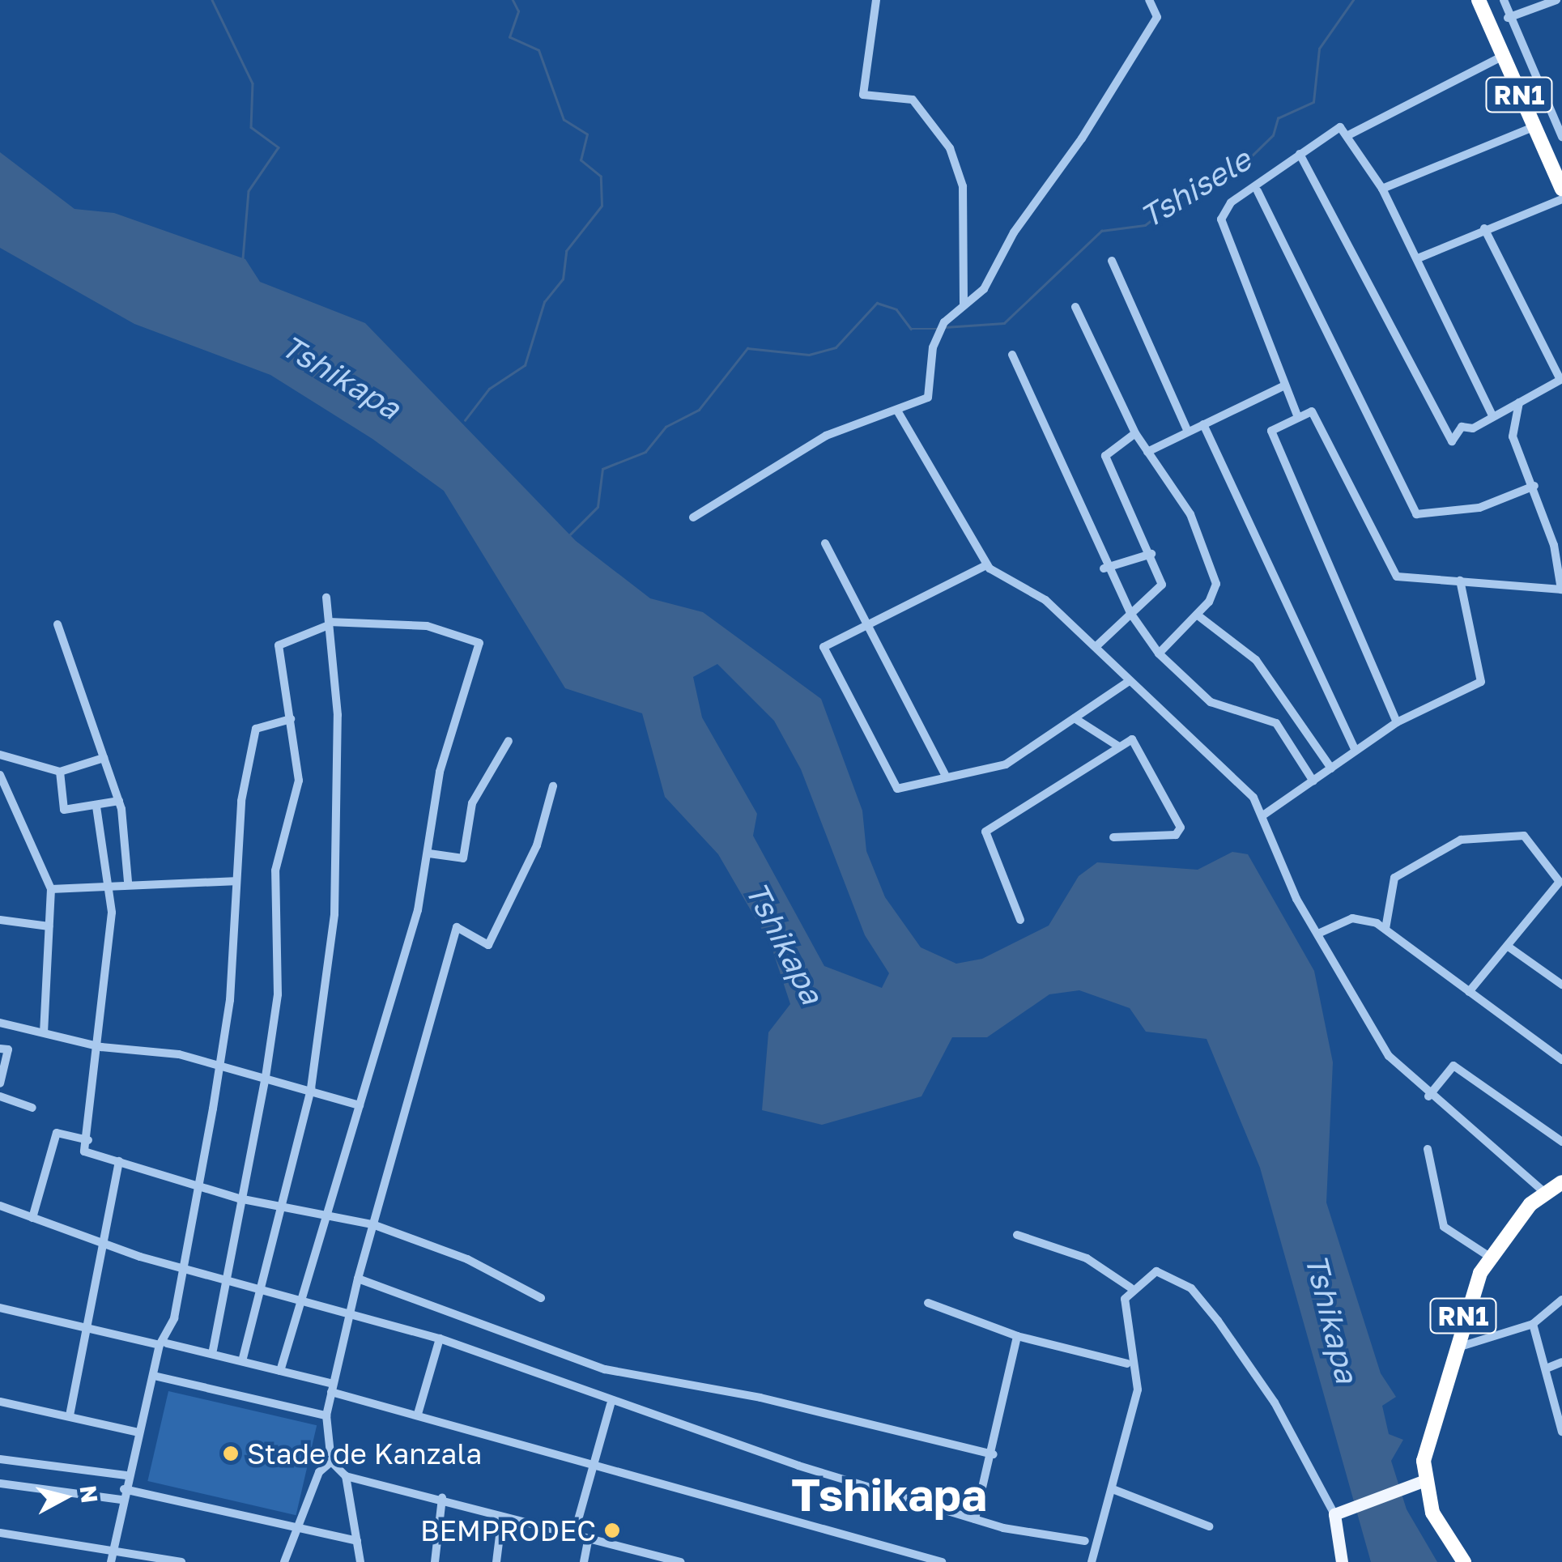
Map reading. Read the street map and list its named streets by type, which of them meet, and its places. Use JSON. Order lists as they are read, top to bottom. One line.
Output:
{"streets":{"highway":["RN1"]},"districts":["Tshikapa"],"water":["Tshisele","Tshikapa"],"places":["Stade de Kanzala","BEMPRODEC"],"north":"right"}
